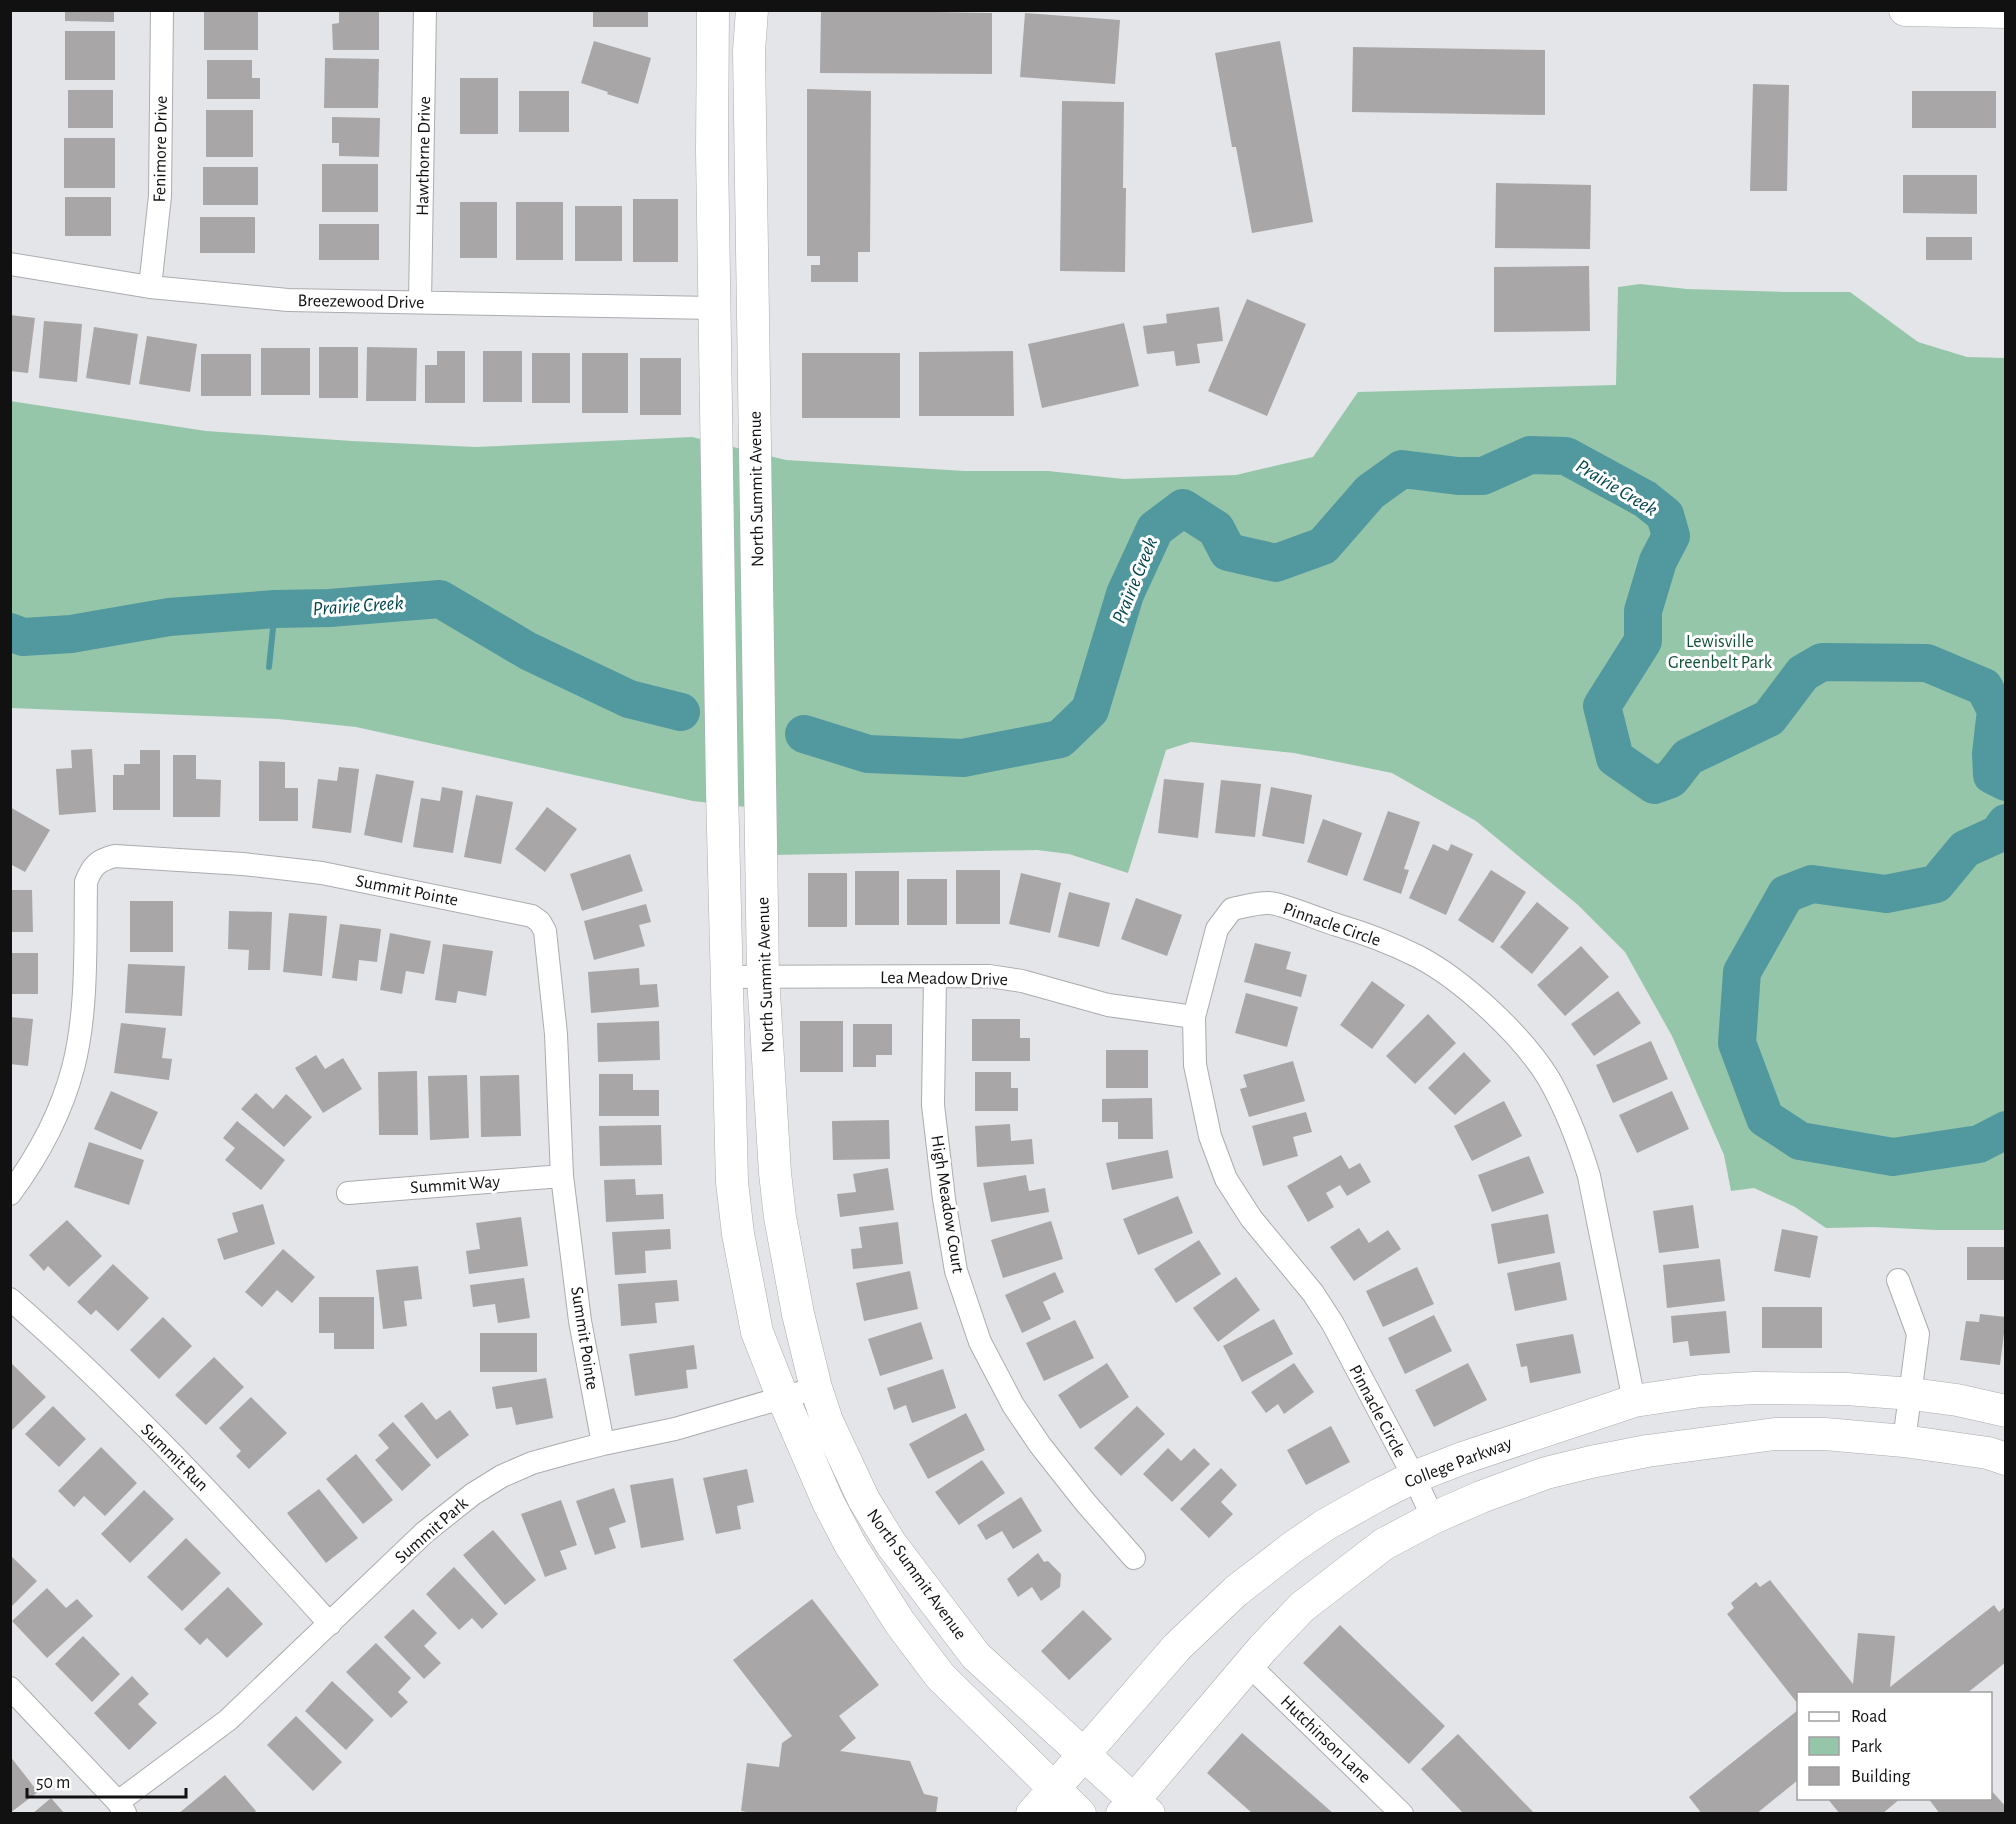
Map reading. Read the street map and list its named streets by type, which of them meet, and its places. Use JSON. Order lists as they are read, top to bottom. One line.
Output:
{"streets":{"main road":["North Summit Avenue","College Parkway"],"street":["Fenimore Drive","Hawthorne Drive","Breezewood Drive","Summit Pointe","Pinnacle Circle","Lea Meadow Drive","Summit Way","High Meadow Court","Summit Run","Summit Park","Hutchinson Lane"]},"crossings":[["Fenimore Drive","Breezewood Drive"],["Hawthorne Drive","Breezewood Drive"],["Breezewood Drive","North Summit Avenue"],["North Summit Avenue","Lea Meadow Drive"],["North Summit Avenue","College Parkway"],["North Summit Avenue","Summit Park"],["Summit Pointe","Summit Way"],["Summit Pointe","Summit Park"],["Pinnacle Circle","Lea Meadow Drive"],["Pinnacle Circle","College Parkway"],["Lea Meadow Drive","High Meadow Court"],["Summit Run","Summit Park"]],"water":["Prairie Creek"],"parks":["Lewisville Greenbelt Park"],"legend":["Road","Park","Building"],"scale_bar":"50 m"}
